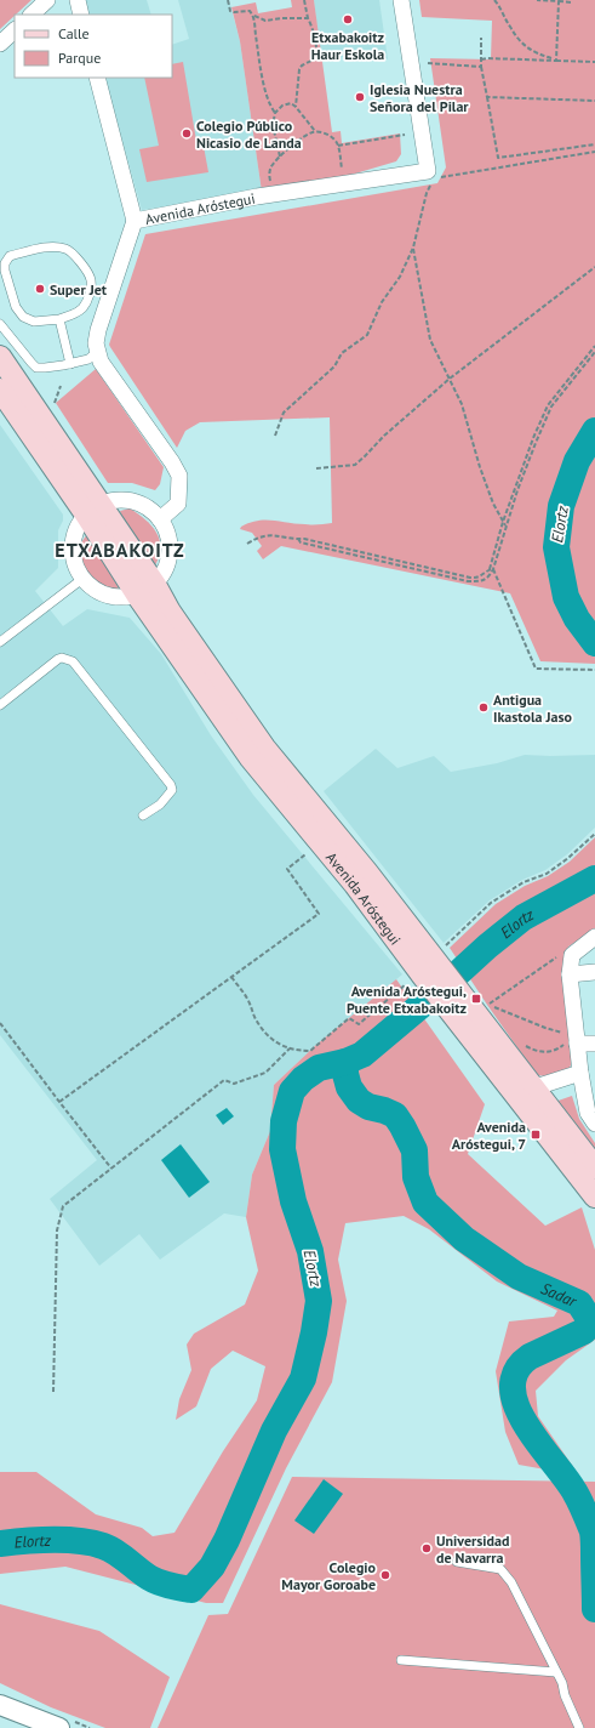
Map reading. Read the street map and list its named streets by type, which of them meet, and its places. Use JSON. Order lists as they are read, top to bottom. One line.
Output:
{"streets":{"main road":["Avenida Aróstegui"]},"districts":["ETXABAKOITZ"],"water":["Elortz","Sadar"],"places":{"other":["Etxabakoitz Haur Eskola","Iglesia Nuestra Señora del Pilar","Colegio Público Nicasio de Landa","Super Jet","Antigua Ikastola Jaso","Universidad de Navarra","Colegio Mayor Goroabe"],"transit":["Avenida Aróstegui, Puente Etxabakoitz","Avenida Aróstegui, 7"]},"legend":["Calle","Parque"]}
